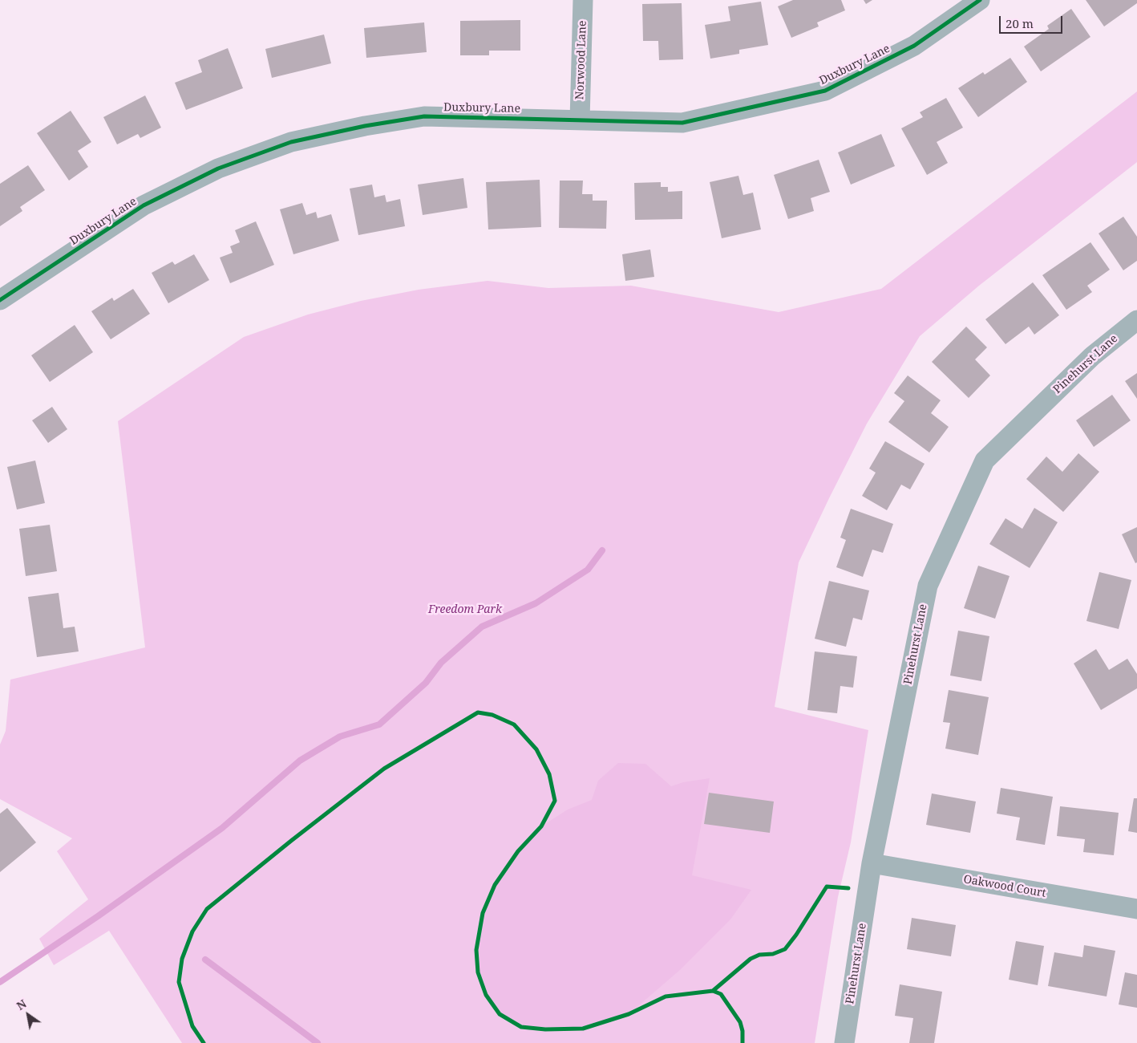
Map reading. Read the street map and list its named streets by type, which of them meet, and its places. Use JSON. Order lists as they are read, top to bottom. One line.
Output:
{"streets":{"street":["Norwood Lane","Duxbury Lane","Pinehurst Lane","Oakwood Court"]},"crossings":[["Norwood Lane","Duxbury Lane"],["Pinehurst Lane","Oakwood Court"]],"parks":["Freedom Park"],"scale_bar":"20 m","north":"top left"}
